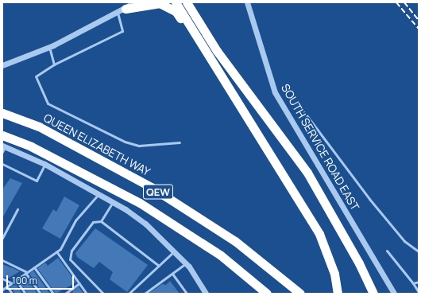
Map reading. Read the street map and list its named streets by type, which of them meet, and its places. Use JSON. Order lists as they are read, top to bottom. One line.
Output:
{"streets":{"highway":["QUEEN ELIZABETH WAY","QEW"],"street":["SOUTH SERVICE ROAD EAST"]},"scale_bar":"100 m"}
